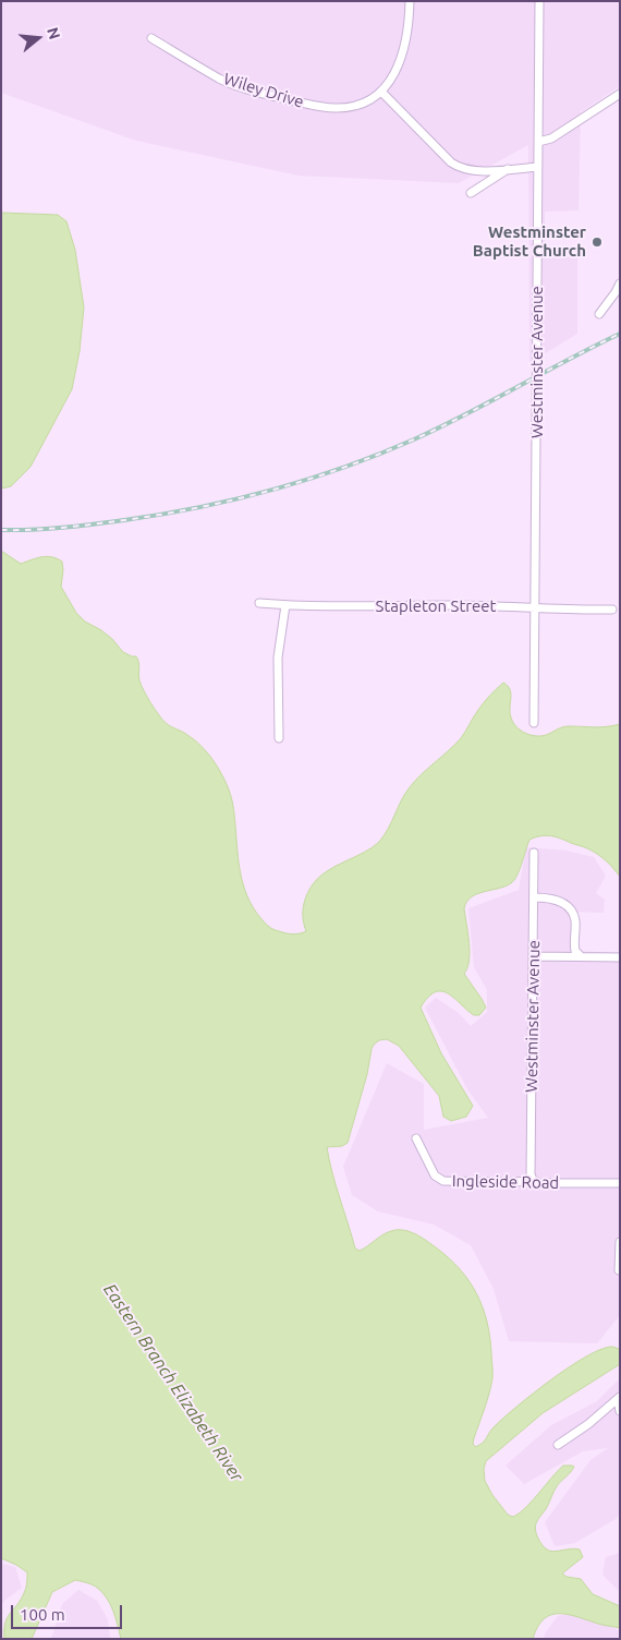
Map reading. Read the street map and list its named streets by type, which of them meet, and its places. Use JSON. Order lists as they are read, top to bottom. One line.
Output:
{"streets":{"street":["Wiley Drive","Westminster Avenue","Stapleton Street","Ingleside Road"]},"crossings":[["Westminster Avenue","Stapleton Street"],["Westminster Avenue","Ingleside Road"]],"water":["Eastern Branch Elizabeth River"],"places":["Westminster Baptist Church"],"scale_bar":"100 m","north":"right"}
